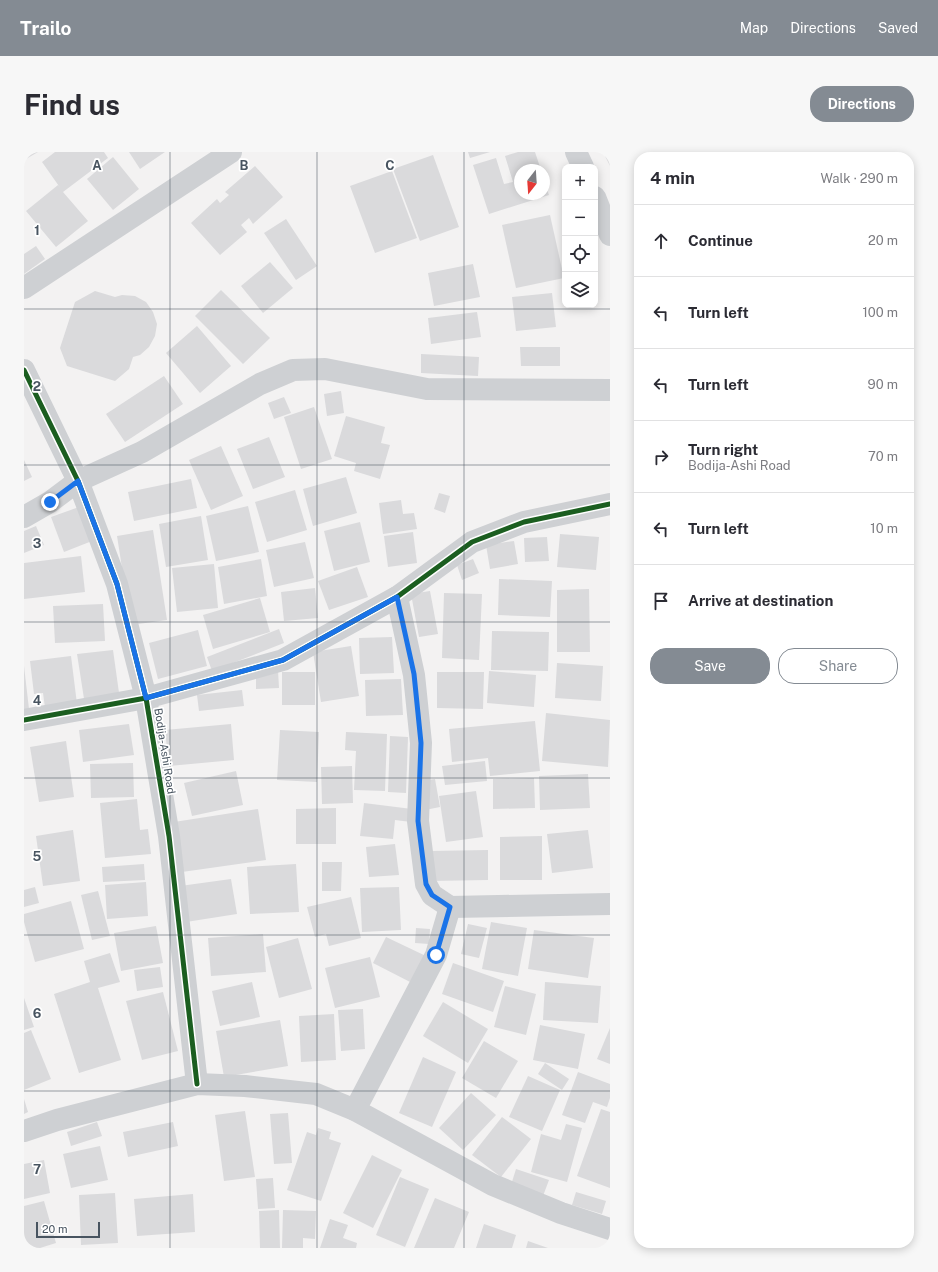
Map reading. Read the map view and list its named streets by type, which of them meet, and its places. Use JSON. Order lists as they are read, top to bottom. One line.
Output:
{"streets":{"street":["Bodija-Ashi Road"]},"scale_bar":"20 m","north":"bottom","page":{"header":"Trailo","nav":["Map","Directions","Saved"],"buttons":["Directions",["Save","Share"]],"title":"Find us","heading":["4 min","Walk · 290 m"],"map_buttons":["+","−"],"list":[["Continue","20 m"],["Turn left","100 m"],["Turn left","90 m"],["Turn right","Bodija-Ashi Road","70 m"],["Turn left","10 m"],"Arrive at destination"],"scale":"20 m"},"grid":{"columns":["A","B","C"],"rows":["1","2","3","4","5","6","7"]}}
